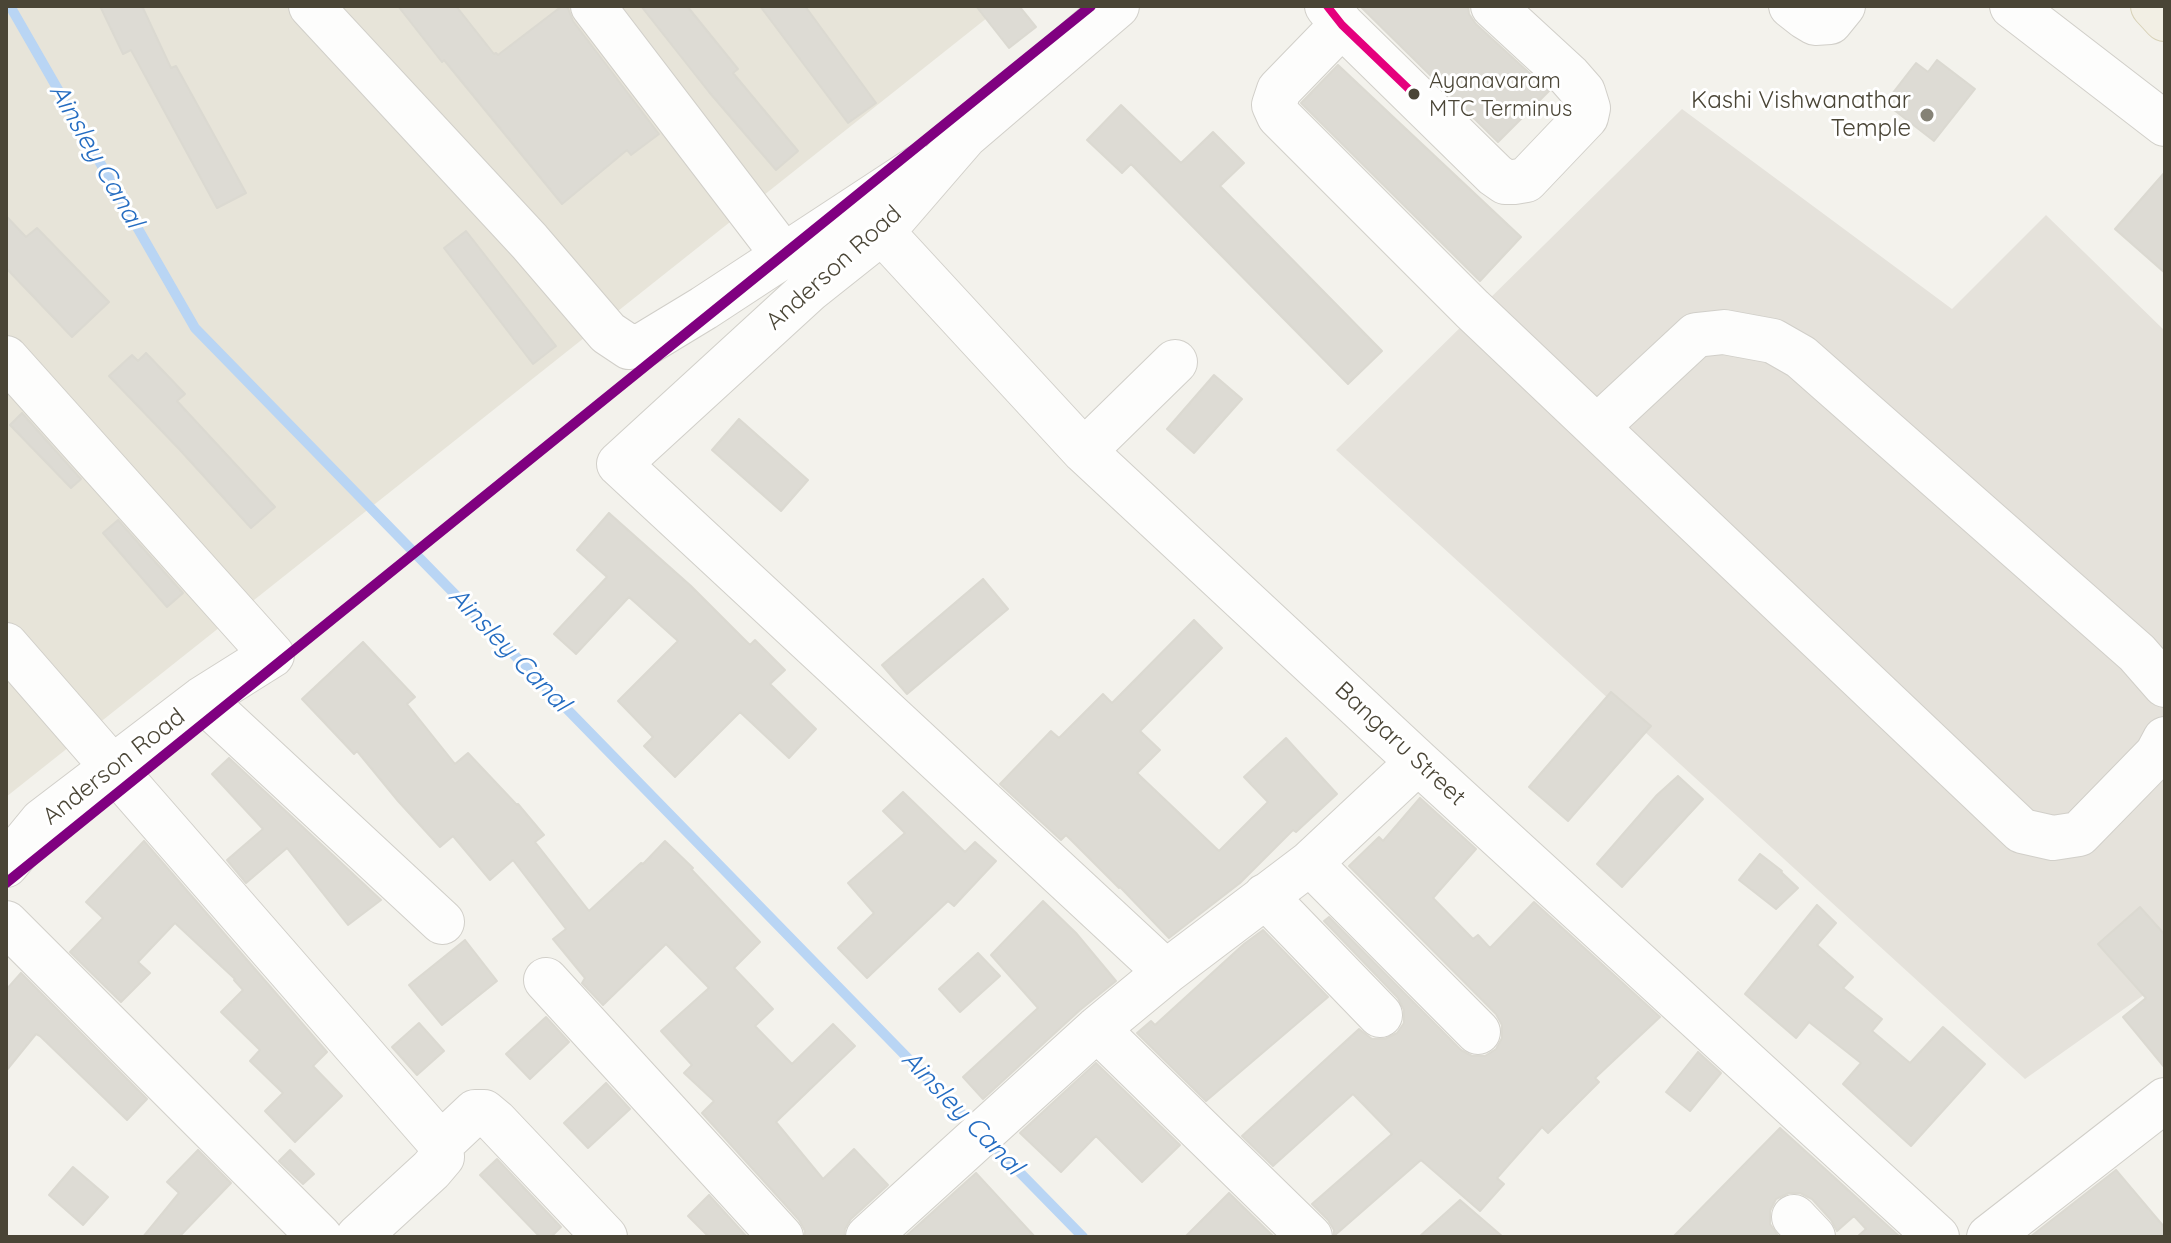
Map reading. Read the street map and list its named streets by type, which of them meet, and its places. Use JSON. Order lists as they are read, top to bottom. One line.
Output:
{"streets":{"street":["Anderson Road","Bangaru Street"]},"crossings":[["Anderson Road","Bangaru Street"]],"water":["Ainsley Canal"],"places":["Ayanavaram MTC Terminus","Kashi Vishwanathar Temple"]}
